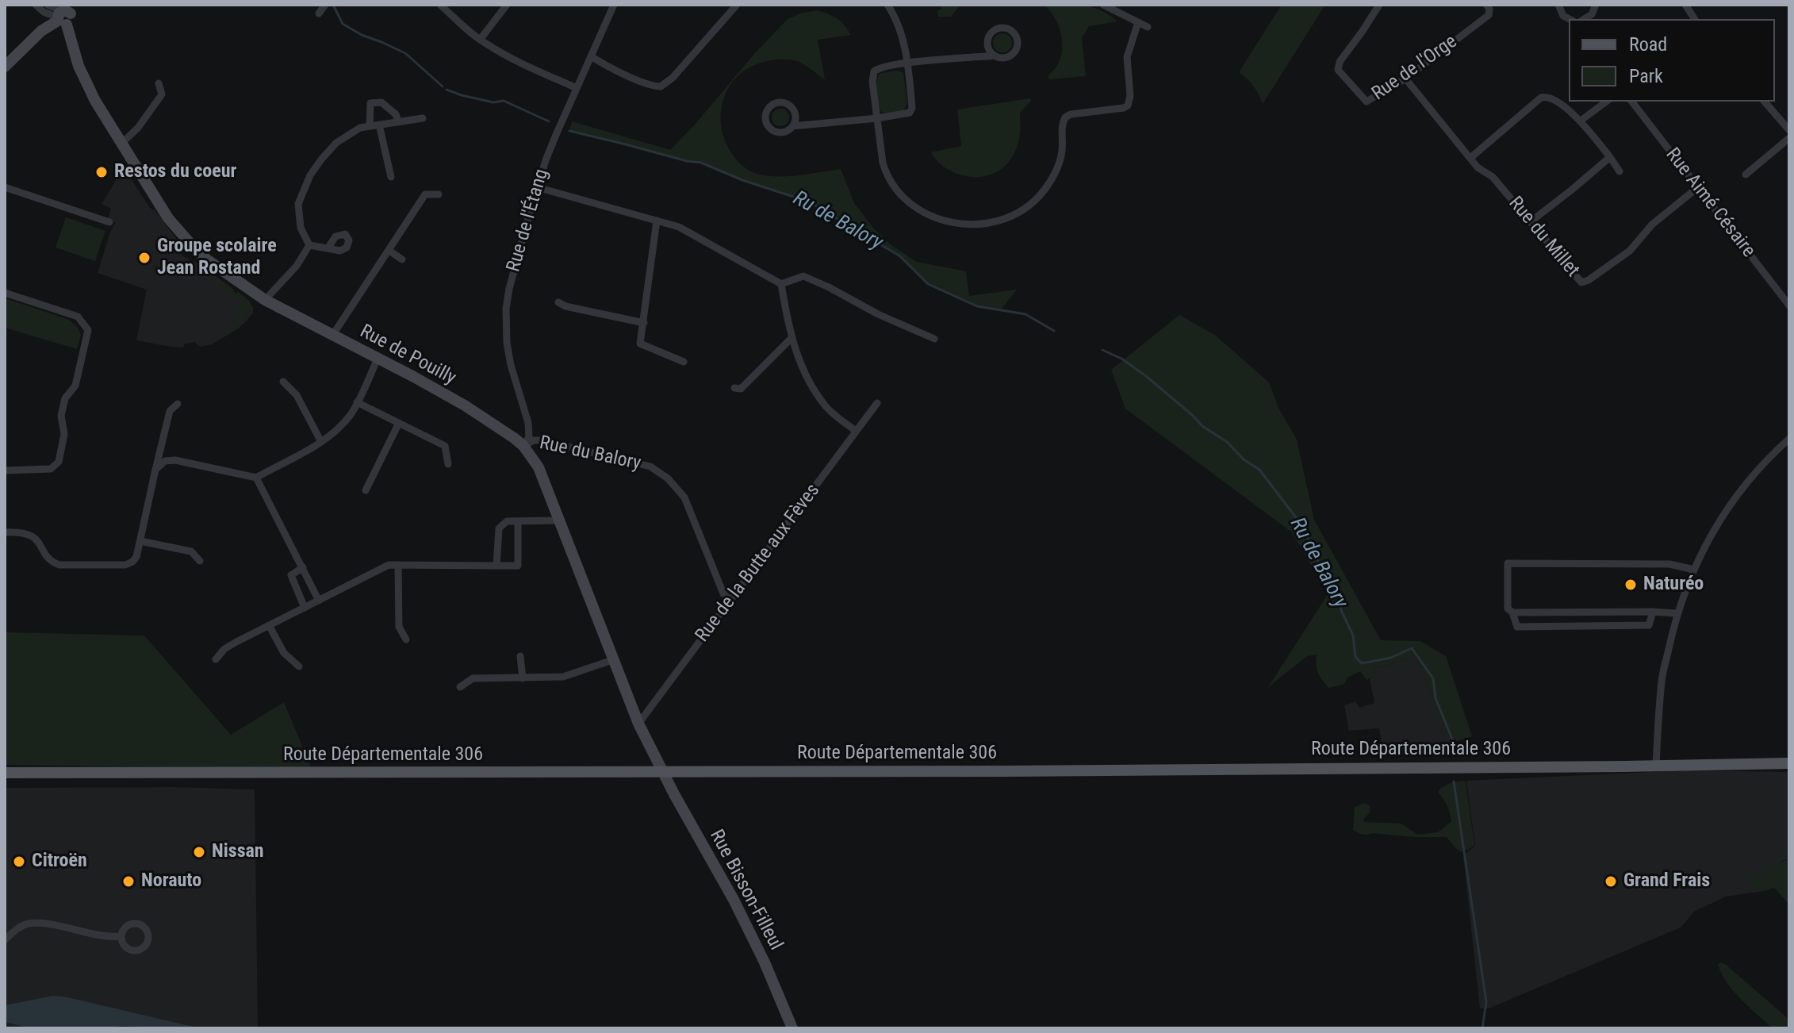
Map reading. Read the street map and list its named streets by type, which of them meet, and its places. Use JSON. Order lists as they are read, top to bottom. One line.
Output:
{"streets":{"main road":["Route Départementale 306"],"street":["Rue de l'Orge","Rue Aimé Césaire","Rue de l'Étang","Rue du Millet","Rue de Pouilly","Rue du Balory","Rue de la Butte aux Fèves","Rue Bisson-Filleul"]},"crossings":[["Rue de l'Orge","Rue du Millet"],["Rue Aimé Césaire","Rue du Millet"],["Rue de l'Étang","Rue de Pouilly"],["Rue de l'Étang","Rue du Balory"],["Rue de Pouilly","Rue du Balory"],["Rue de Pouilly","Rue de la Butte aux Fèves"],["Rue de Pouilly","Route Départementale 306"],["Rue de Pouilly","Rue Bisson-Filleul"],["Rue du Balory","Rue de la Butte aux Fèves"],["Route Départementale 306","Rue Bisson-Filleul"]],"water":["Ru de Balory"],"places":["Restos du coeur","Groupe scolaire Jean Rostand","Naturéo","Nissan","Citroën","Norauto","Grand Frais"],"legend":["Road","Park"]}
